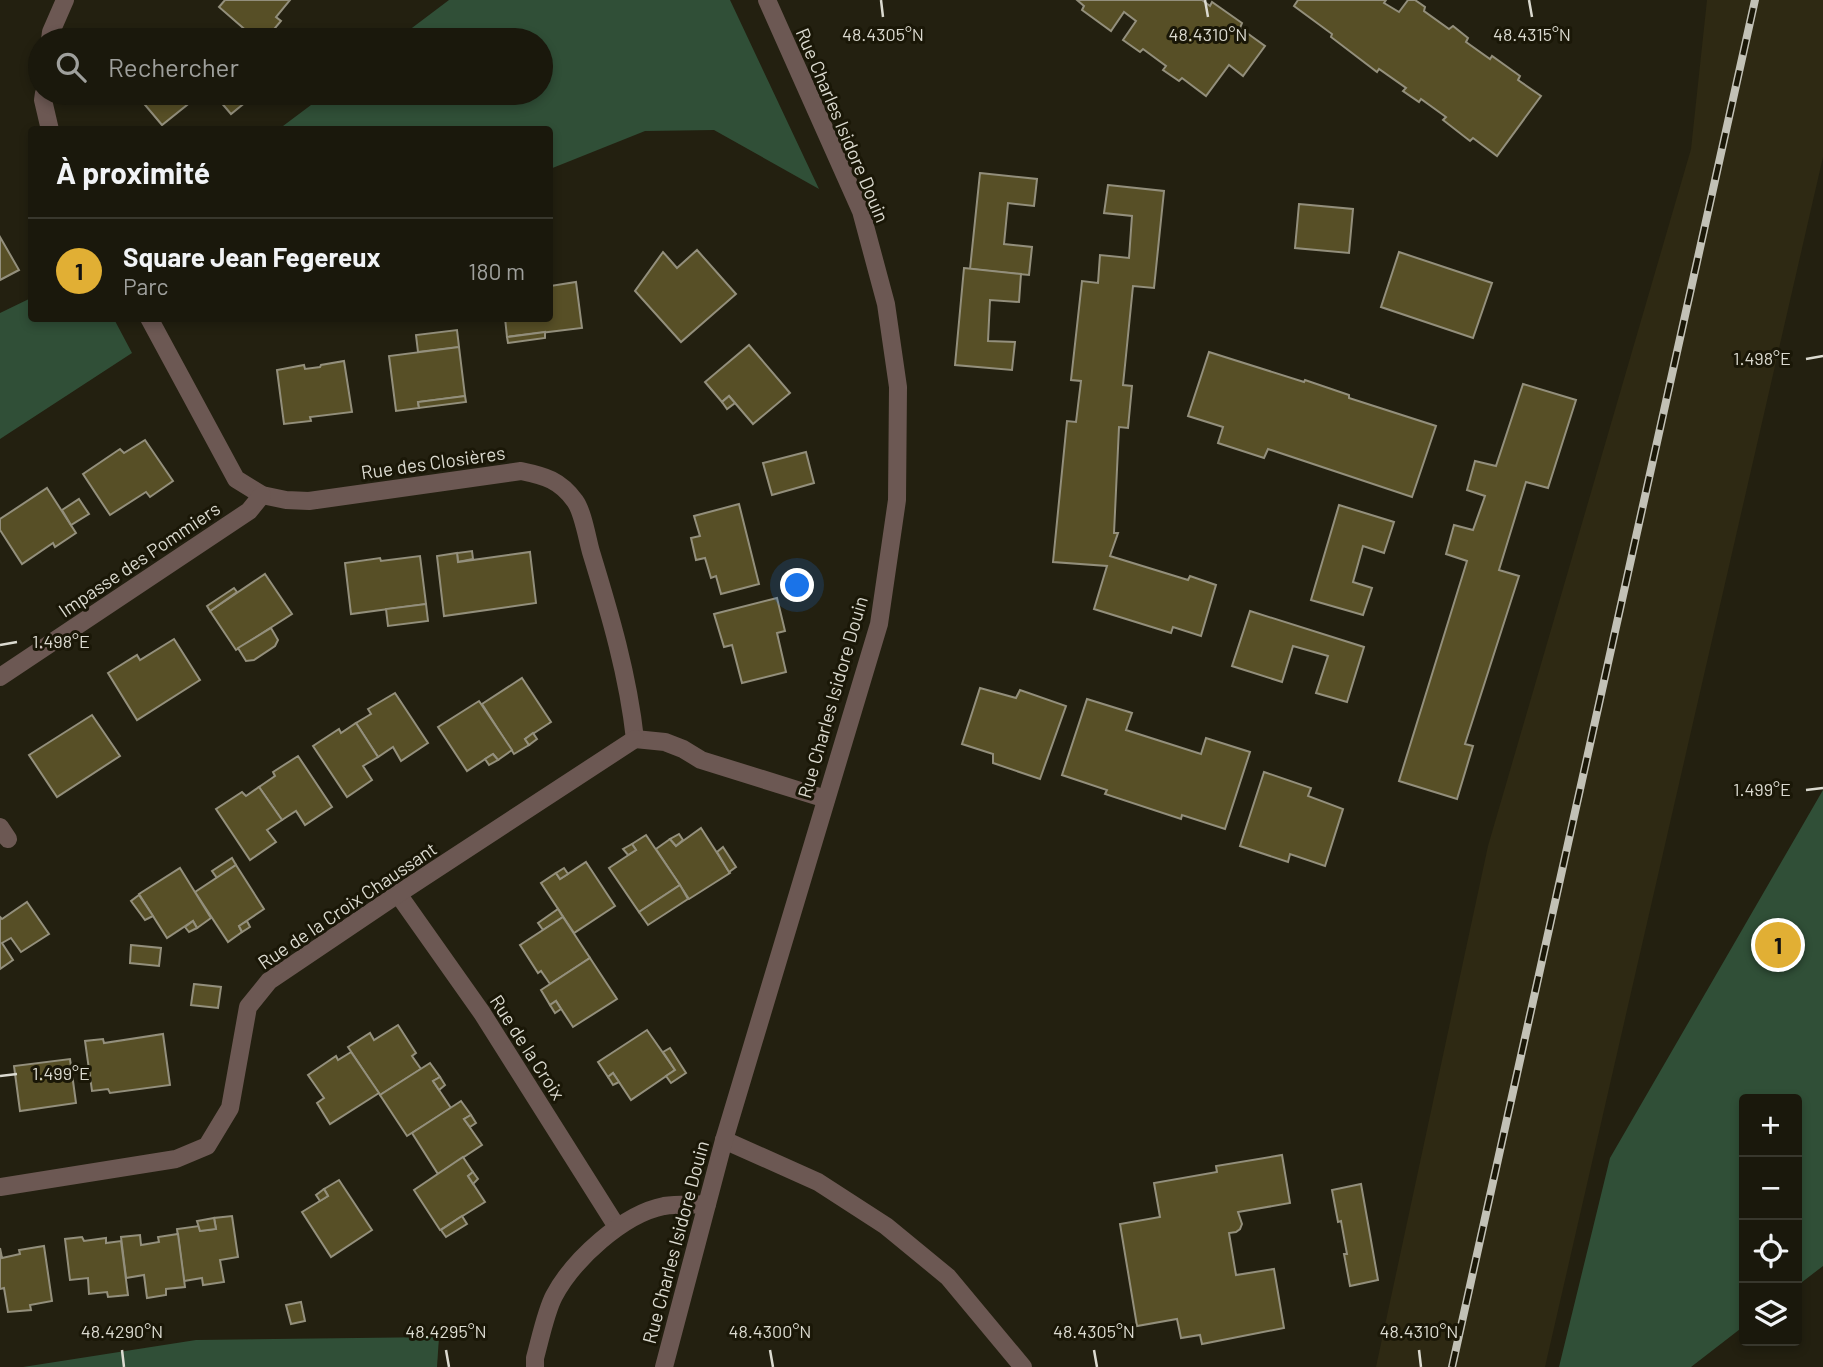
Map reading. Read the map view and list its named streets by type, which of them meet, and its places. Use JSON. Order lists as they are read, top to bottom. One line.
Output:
{"streets":{"street":["Rue Charles Isidore Douin","Rue des Closières","Impasse des Pommiers","Rue de la Croix Chaussant","Rue de la Croix"]},"crossings":[["Rue des Closières","Impasse des Pommiers"],["Rue des Closières","Rue de la Croix Chaussant"],["Rue de la Croix Chaussant","Rue de la Croix"]],"page":{"search":"Rechercher","heading":"À proximité","list":[{"mark":"1","name":"Square Jean Fegereux","note":"Parc","value":"180 m"}],"pins":"1","map_buttons":["+","−"]},"coordinates":["48.4305°N","48.4310°N","48.4315°N","1.498°E","1.499°E","48.4290°N","48.4295°N","48.4300°N"]}
